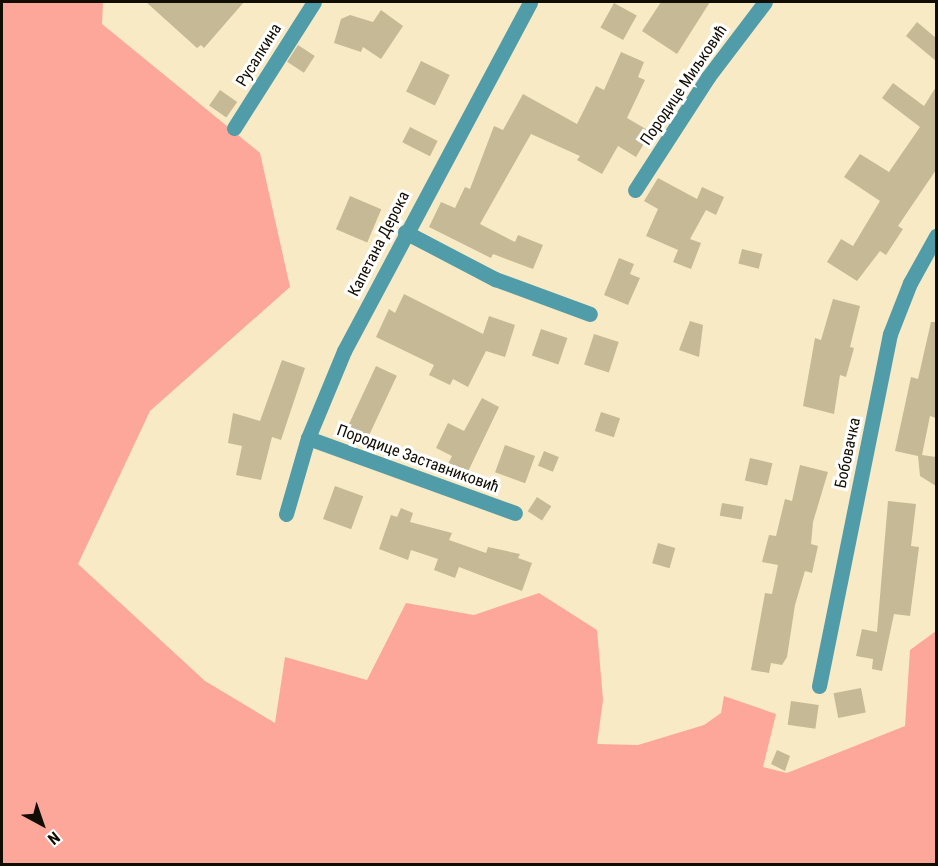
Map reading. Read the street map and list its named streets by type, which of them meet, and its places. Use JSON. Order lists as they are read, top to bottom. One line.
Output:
{"streets":{"street":["Русалкина","Породице Миљковић","Капетана Дерока","Бобовачка","Породице Заставниковић"]},"crossings":[["Капетана Дерока","Породице Заставниковић"]],"north":"bottom right"}
